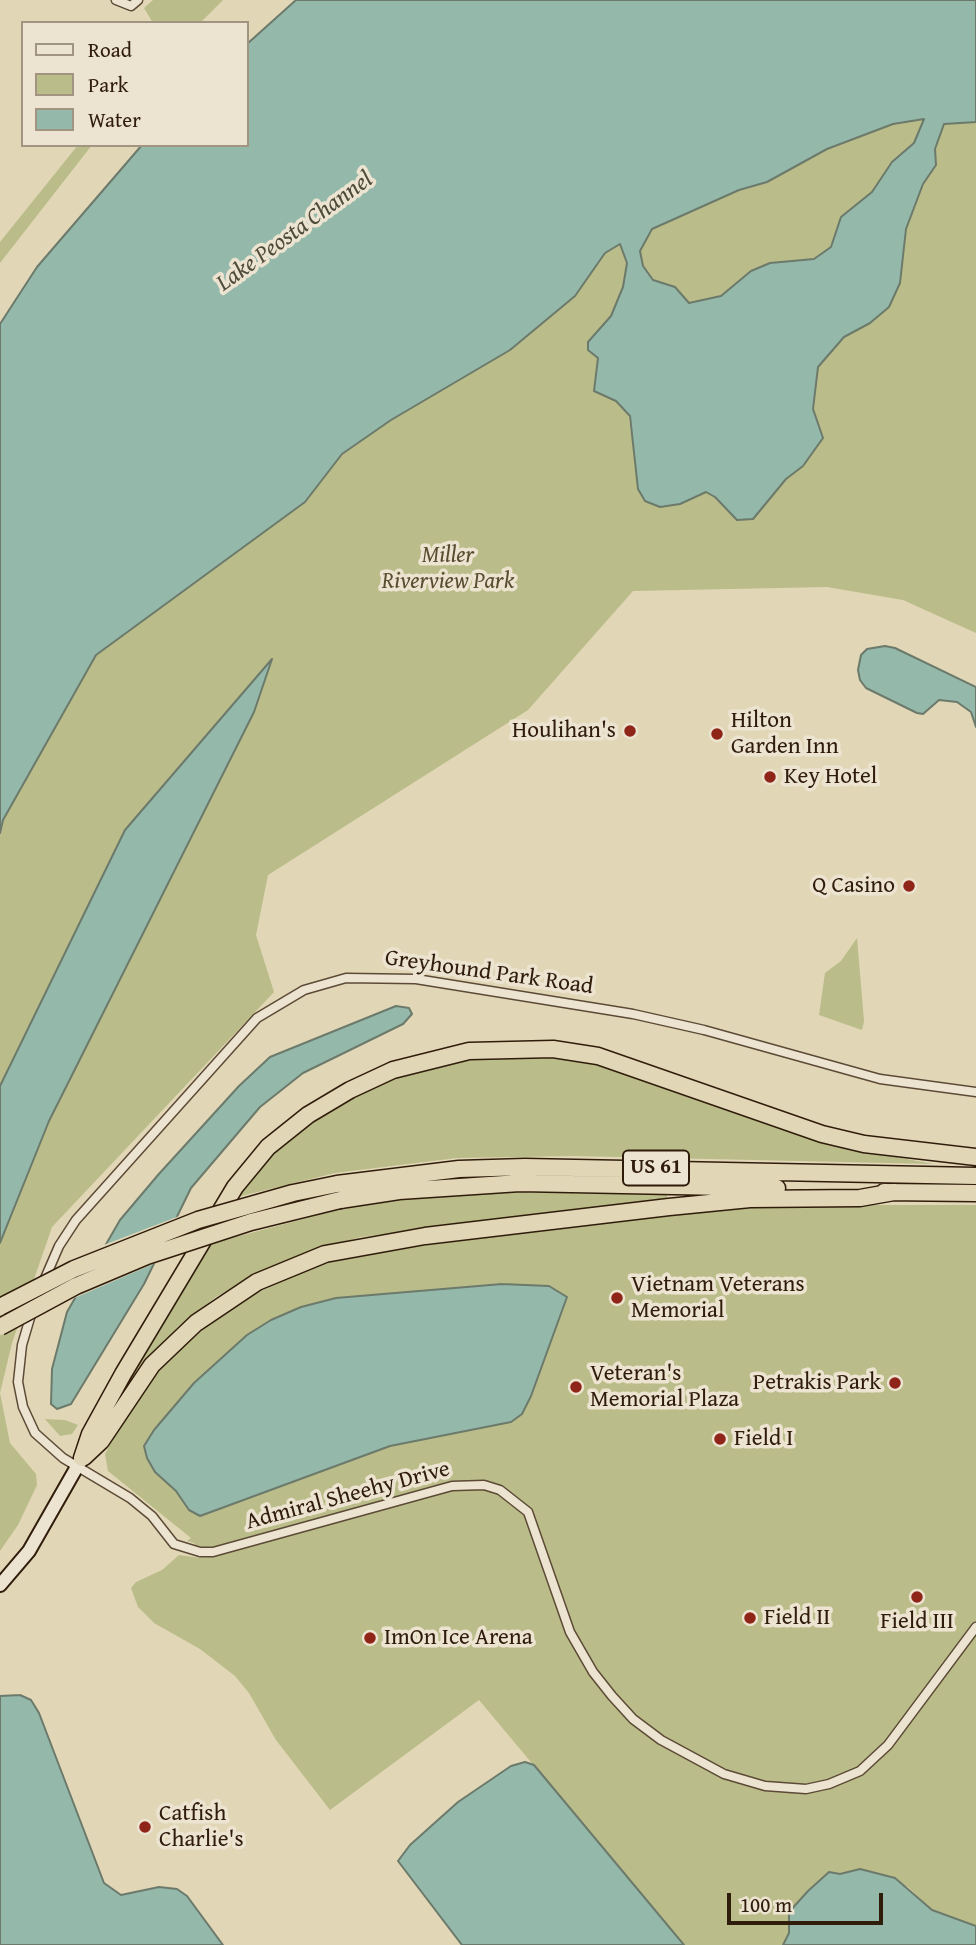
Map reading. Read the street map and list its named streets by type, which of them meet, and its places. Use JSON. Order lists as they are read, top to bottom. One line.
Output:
{"streets":{"highway":["US 61"],"street":["Greyhound Park Road","Admiral Sheehy Drive"]},"crossings":[["Greyhound Park Road","Admiral Sheehy Drive"]],"water":["Lake Peosta Channel"],"parks":["Miller Riverview Park"],"places":["Houlihan's","Hilton Garden Inn","Key Hotel","Q Casino","Vietnam Veterans Memorial","Petrakis Park","Veteran's Memorial Plaza","Field I","Field III","Field II","ImOn Ice Arena","Catfish Charlie's"],"legend":["Road","Park","Water"],"scale_bar":"100 m"}
